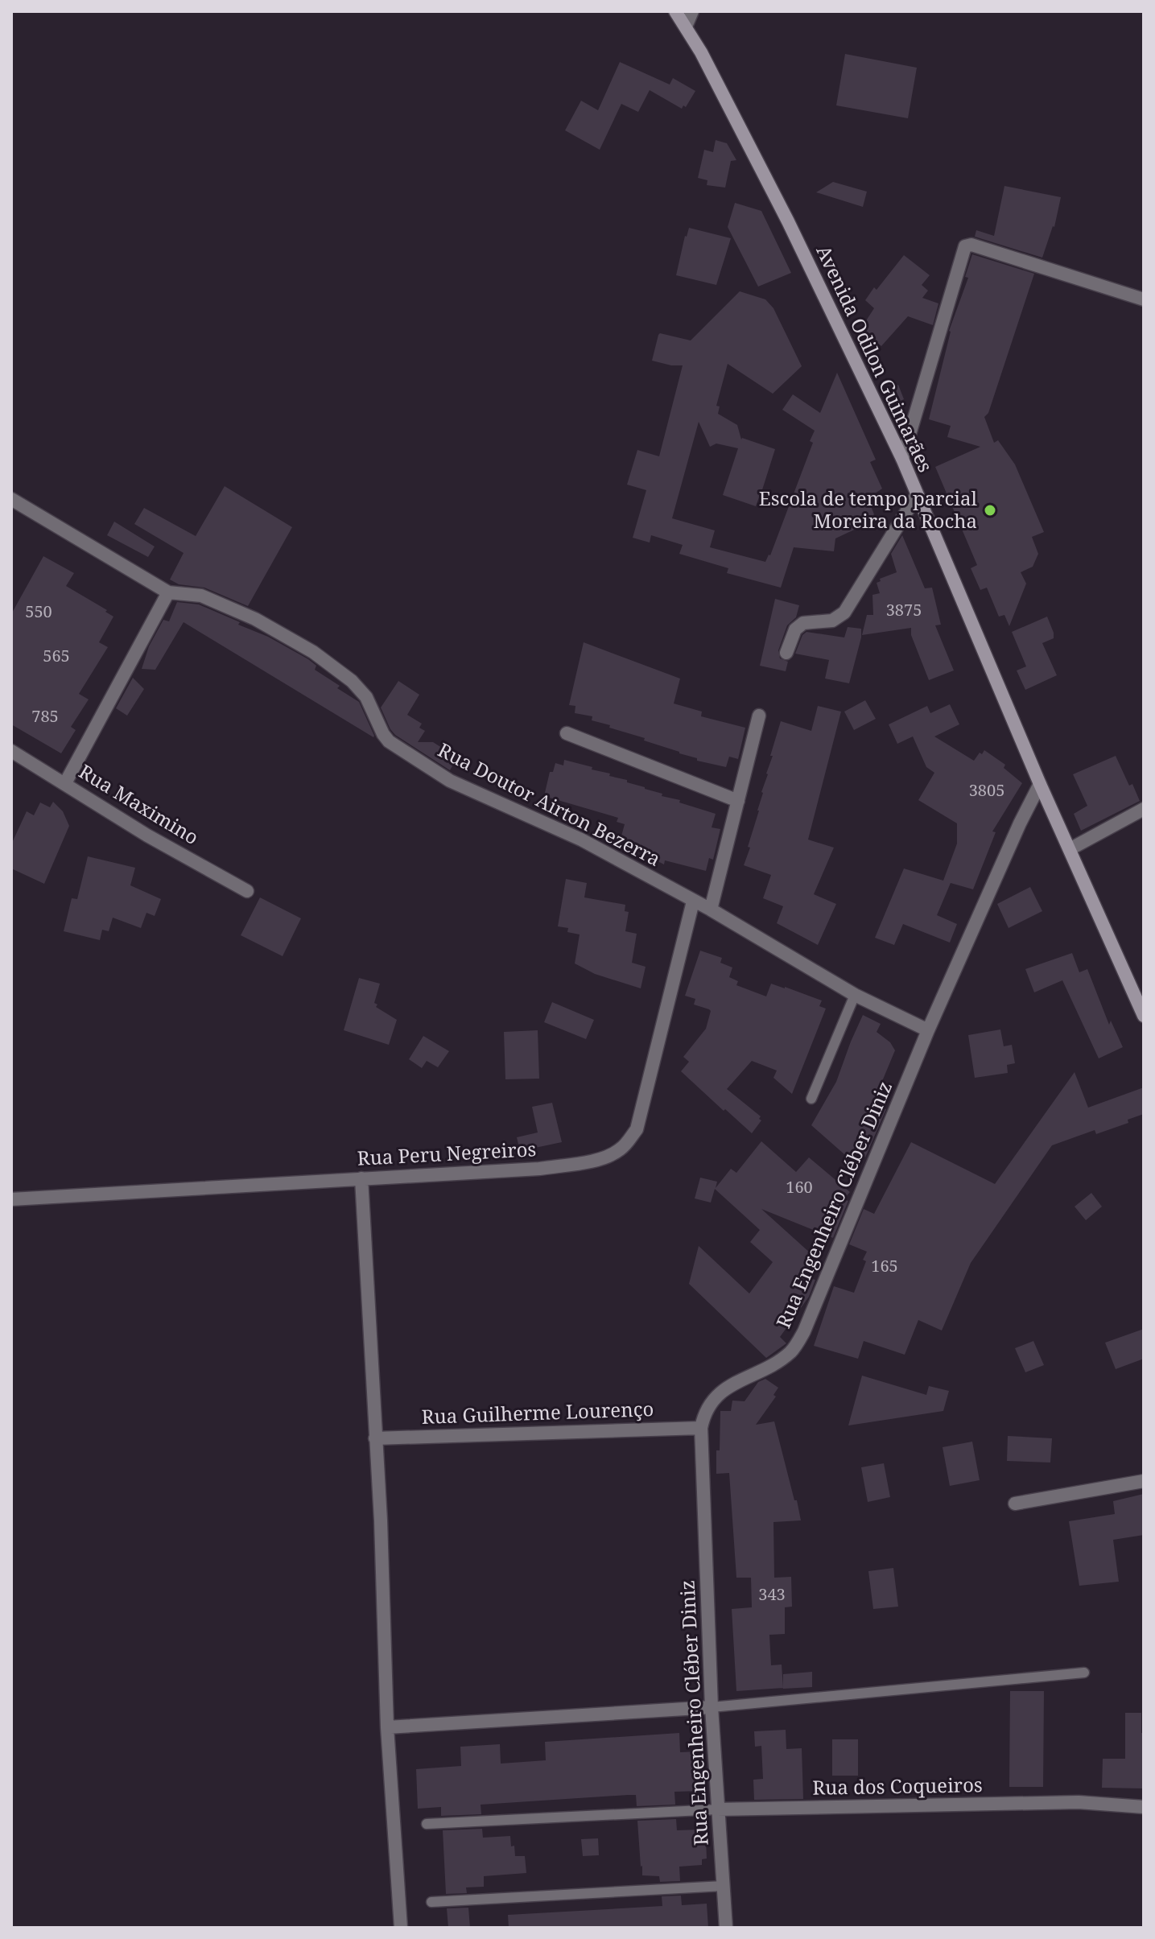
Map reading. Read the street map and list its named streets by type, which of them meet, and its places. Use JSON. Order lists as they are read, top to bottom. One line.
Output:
{"streets":{"street":["Avenida Odilon Guimarães","Rua Maximino","Rua Doutor Airton Bezerra","Rua Peru Negreiros","Rua Engenheiro Cléber Diniz","Rua Guilherme Lourenço","Rua dos Coqueiros"]},"crossings":[["Avenida Odilon Guimarães","Rua Engenheiro Cléber Diniz"],["Rua Doutor Airton Bezerra","Rua Peru Negreiros"],["Rua Doutor Airton Bezerra","Rua Engenheiro Cléber Diniz"],["Rua Engenheiro Cléber Diniz","Rua Guilherme Lourenço"],["Rua Engenheiro Cléber Diniz","Rua dos Coqueiros"]],"places":["Escola de tempo parcial Moreira da Rocha"],"house_numbers":["3875","550","565","785","3805","160","165","343"]}
